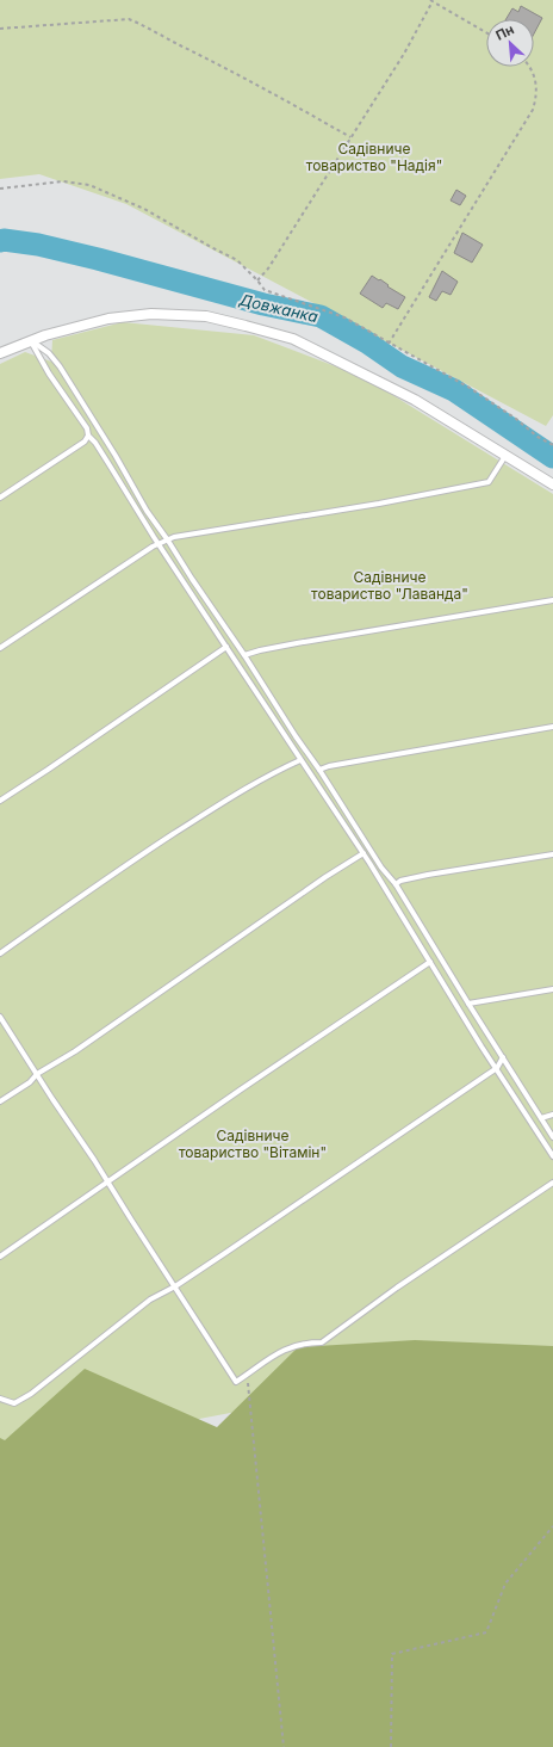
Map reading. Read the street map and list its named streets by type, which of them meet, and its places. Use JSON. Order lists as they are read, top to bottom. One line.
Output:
{"water":["Довжанка"],"parks":["Садівниче товариство \"Надія\"","Садівниче товариство \"Лаванда\"","Садівниче товариство \"Вітамін\""],"north":"top left"}
